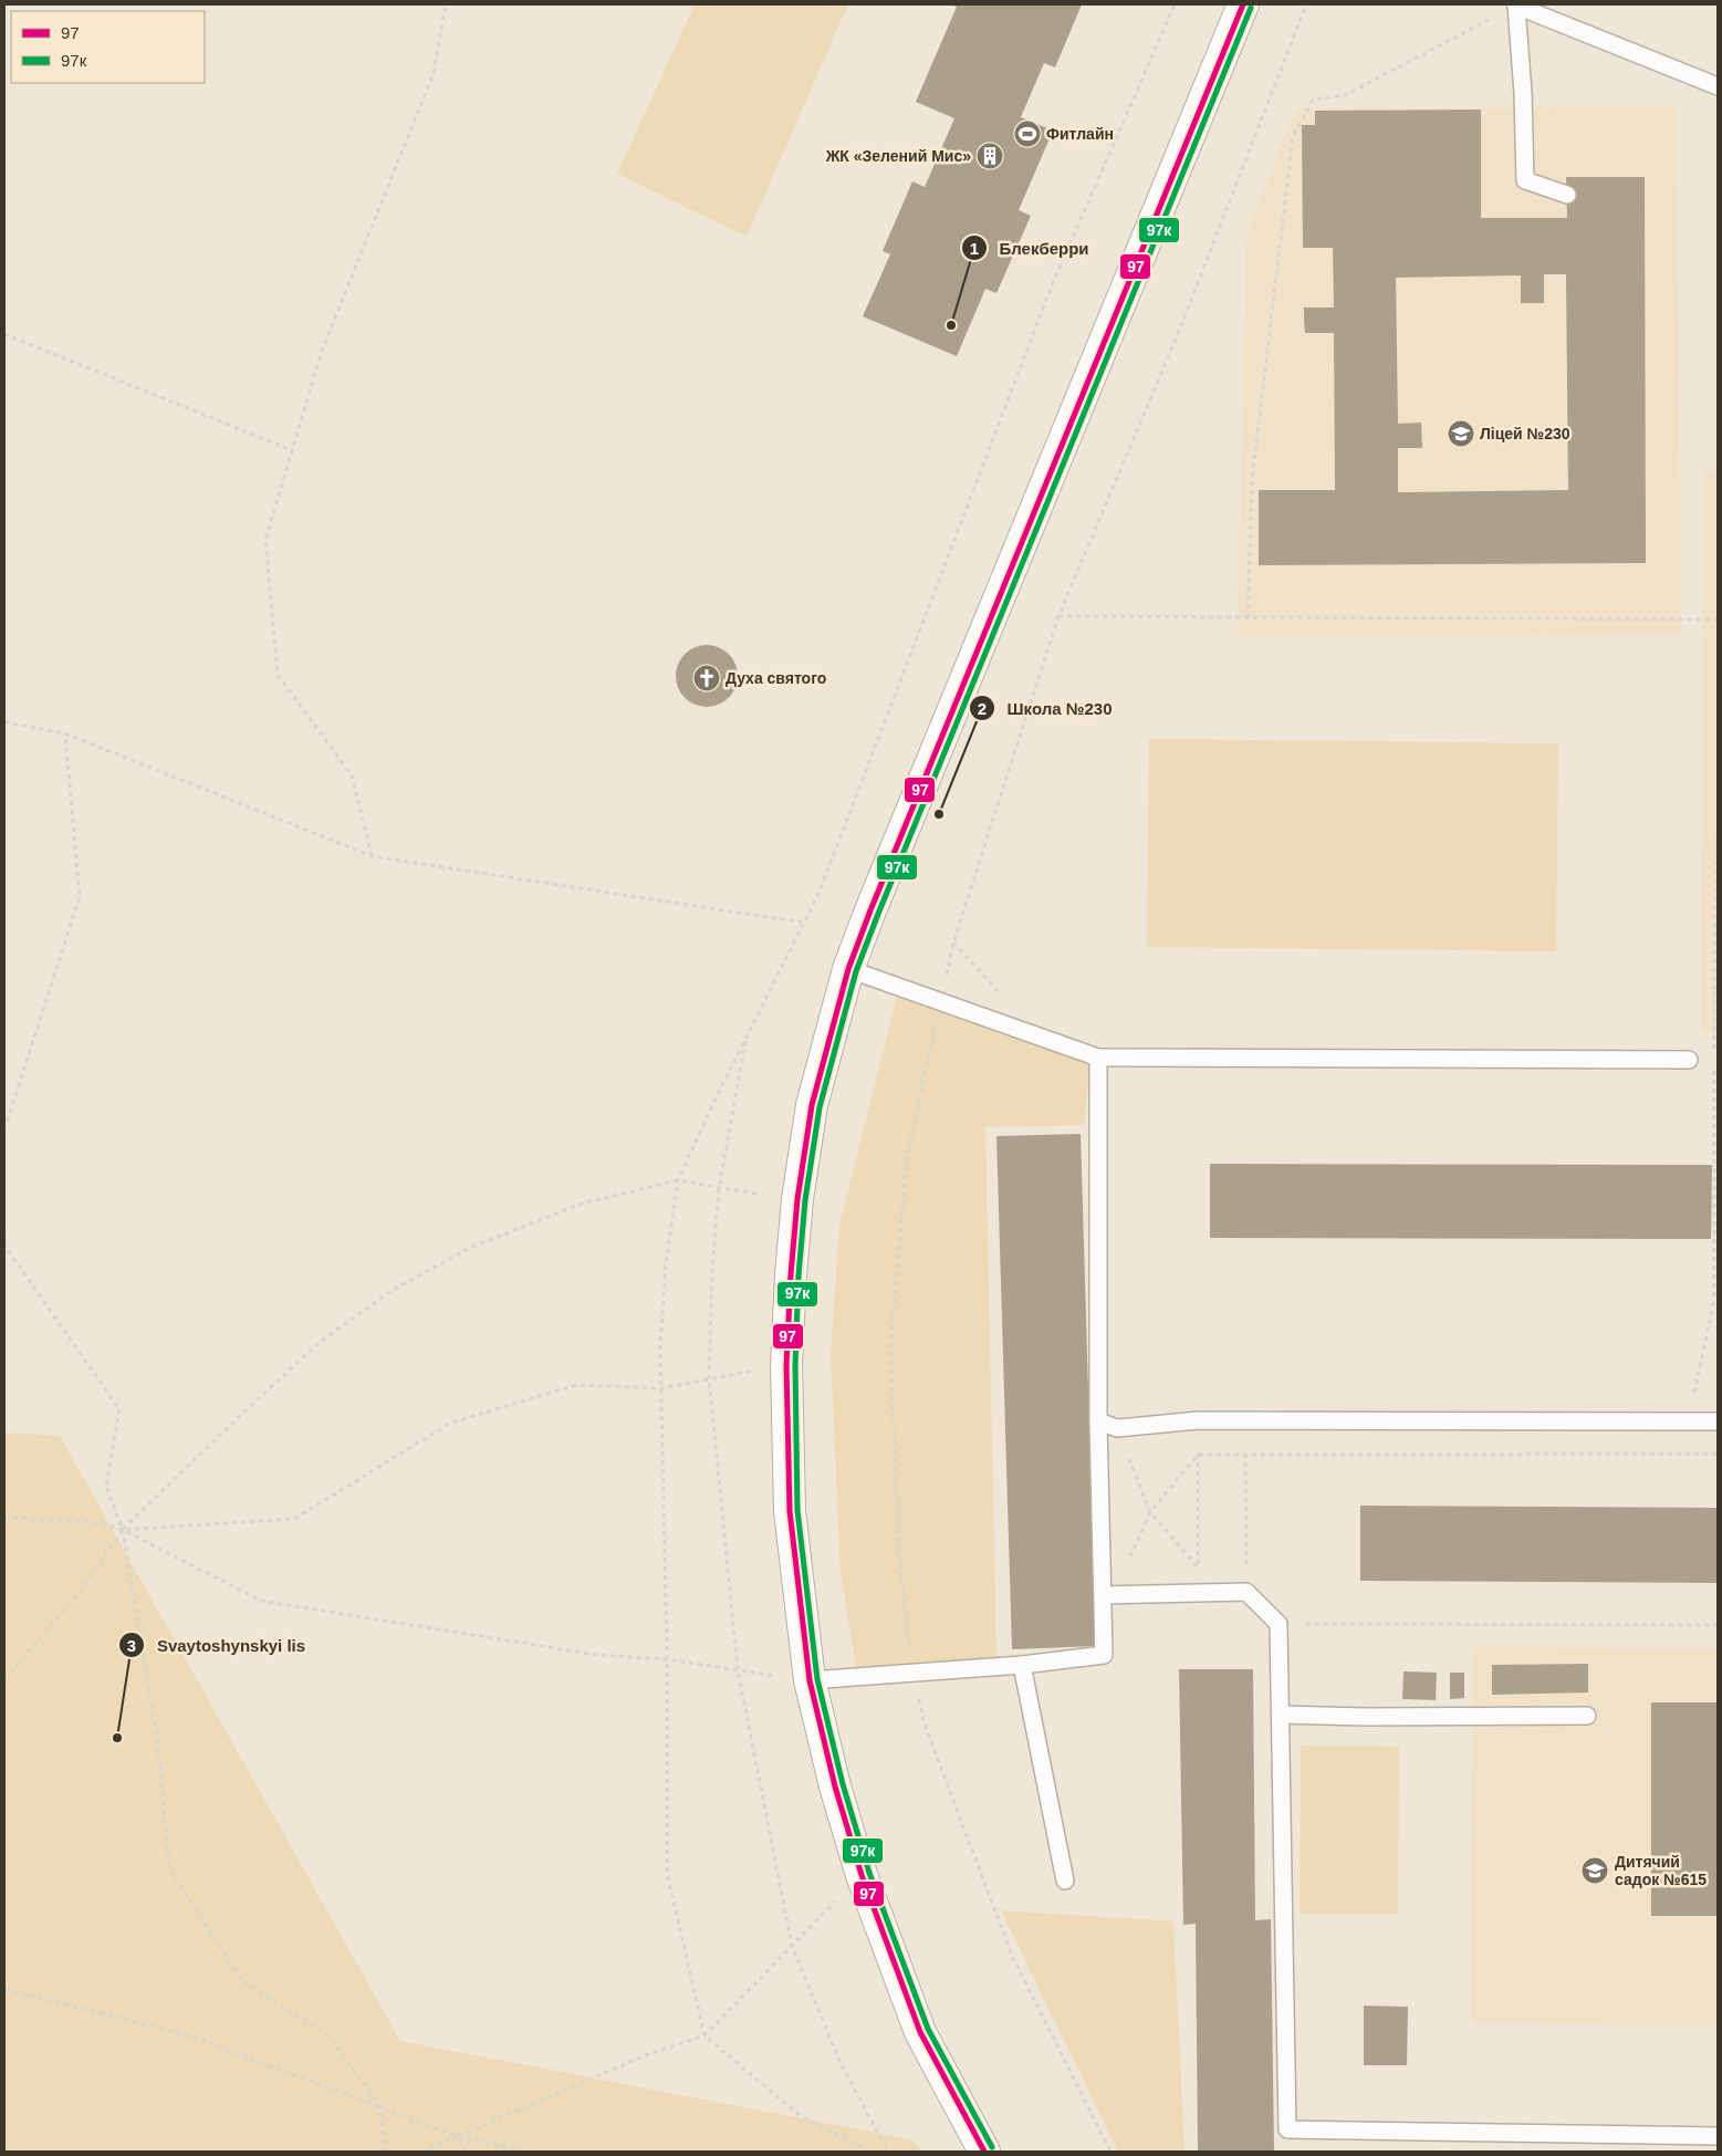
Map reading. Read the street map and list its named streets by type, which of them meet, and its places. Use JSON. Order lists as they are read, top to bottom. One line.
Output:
{"places":{"sports":["Фитлайн"],"building":["ЖК «Зелений Мис»"],"other":["Блекберри","Школа №230","Svaytoshynskyi lis"],"school or university":["Ліцей №230","Дитячий садок №615"],"church":["Духа святого"]},"lines":["transit line 97","transit line 97к"],"legend":["97","97к"]}
